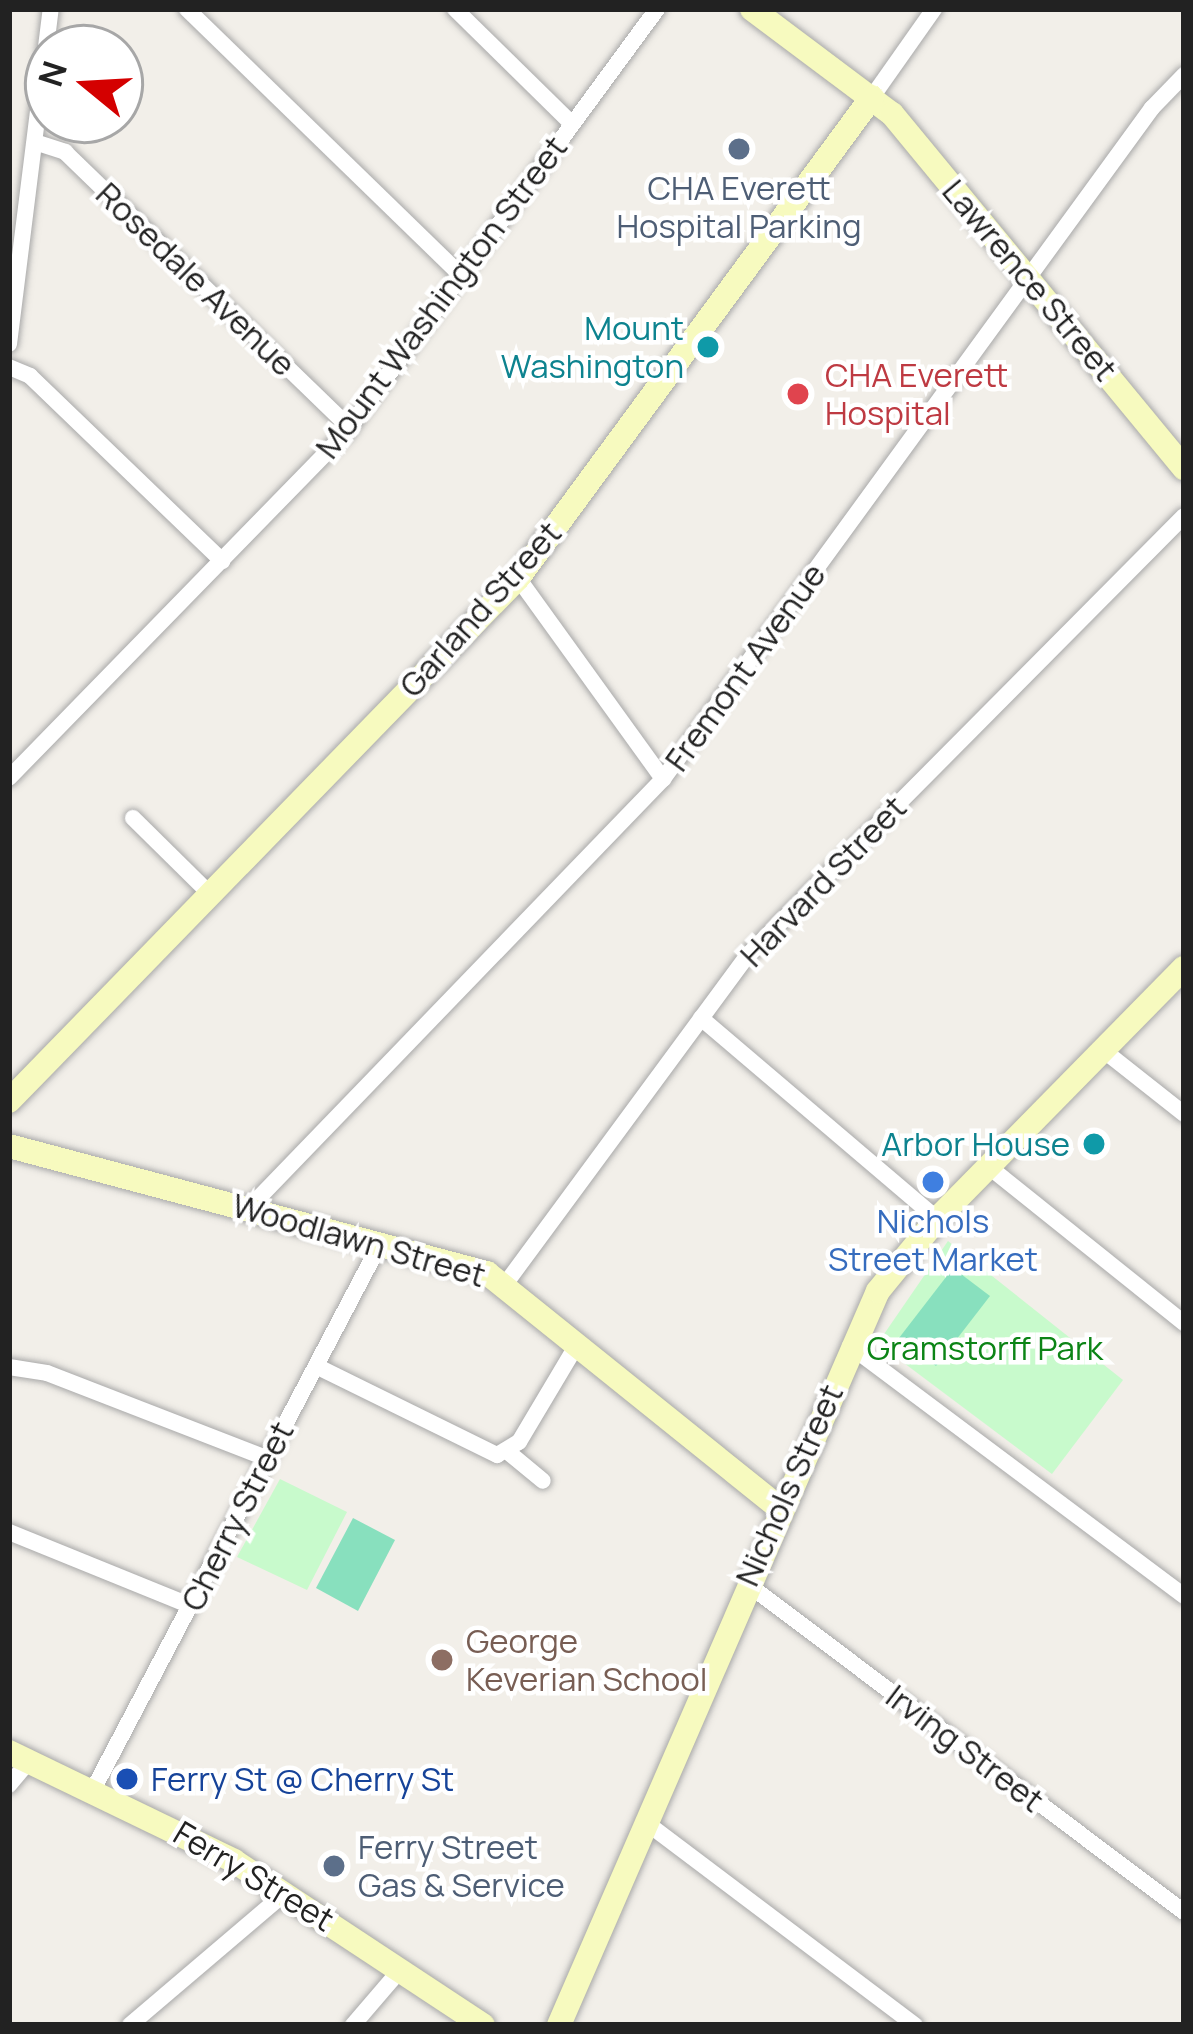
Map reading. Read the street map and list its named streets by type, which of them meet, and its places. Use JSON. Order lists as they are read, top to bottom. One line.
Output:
{"streets":{"street":["Rosedale Avenue","Lawrence Street","Mount Washington Street","Garland Street","Fremont Avenue","Harvard Street","Woodlawn Street","Nichols Street","Cherry Street","Irving Street","Ferry Street"]},"crossings":[["Rosedale Avenue","Mount Washington Street"],["Lawrence Street","Garland Street"],["Lawrence Street","Fremont Avenue"],["Fremont Avenue","Woodlawn Street"],["Harvard Street","Woodlawn Street"],["Woodlawn Street","Nichols Street"],["Woodlawn Street","Cherry Street"],["Nichols Street","Irving Street"],["Cherry Street","Ferry Street"]],"parks":["Gramstorff Park"],"places":["CHA Everett Hospital Parking","Mount Washington","CHA Everett Hospital","Arbor House","Nichols Street Market","George Keverian School","Ferry St @ Cherry St","Ferry Street Gas & Service"],"north":"left"}
